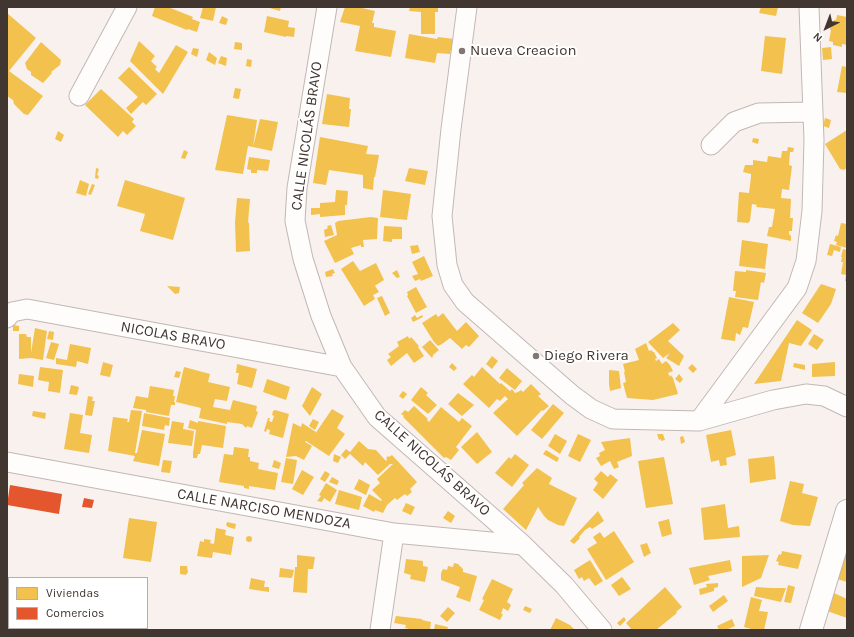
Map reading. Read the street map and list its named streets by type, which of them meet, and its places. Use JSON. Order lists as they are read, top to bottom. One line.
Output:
{"streets":{"street":["CALLE NICOLÁS BRAVO","NICOLAS BRAVO","CALLE NARCISO MENDOZA"]},"crossings":[["CALLE NICOLÁS BRAVO","NICOLAS BRAVO"],["CALLE NICOLÁS BRAVO","CALLE NARCISO MENDOZA"]],"places":["Nueva Creacion","Diego Rivera"],"legend":["Viviendas","Comercios"],"north":"bottom left"}
